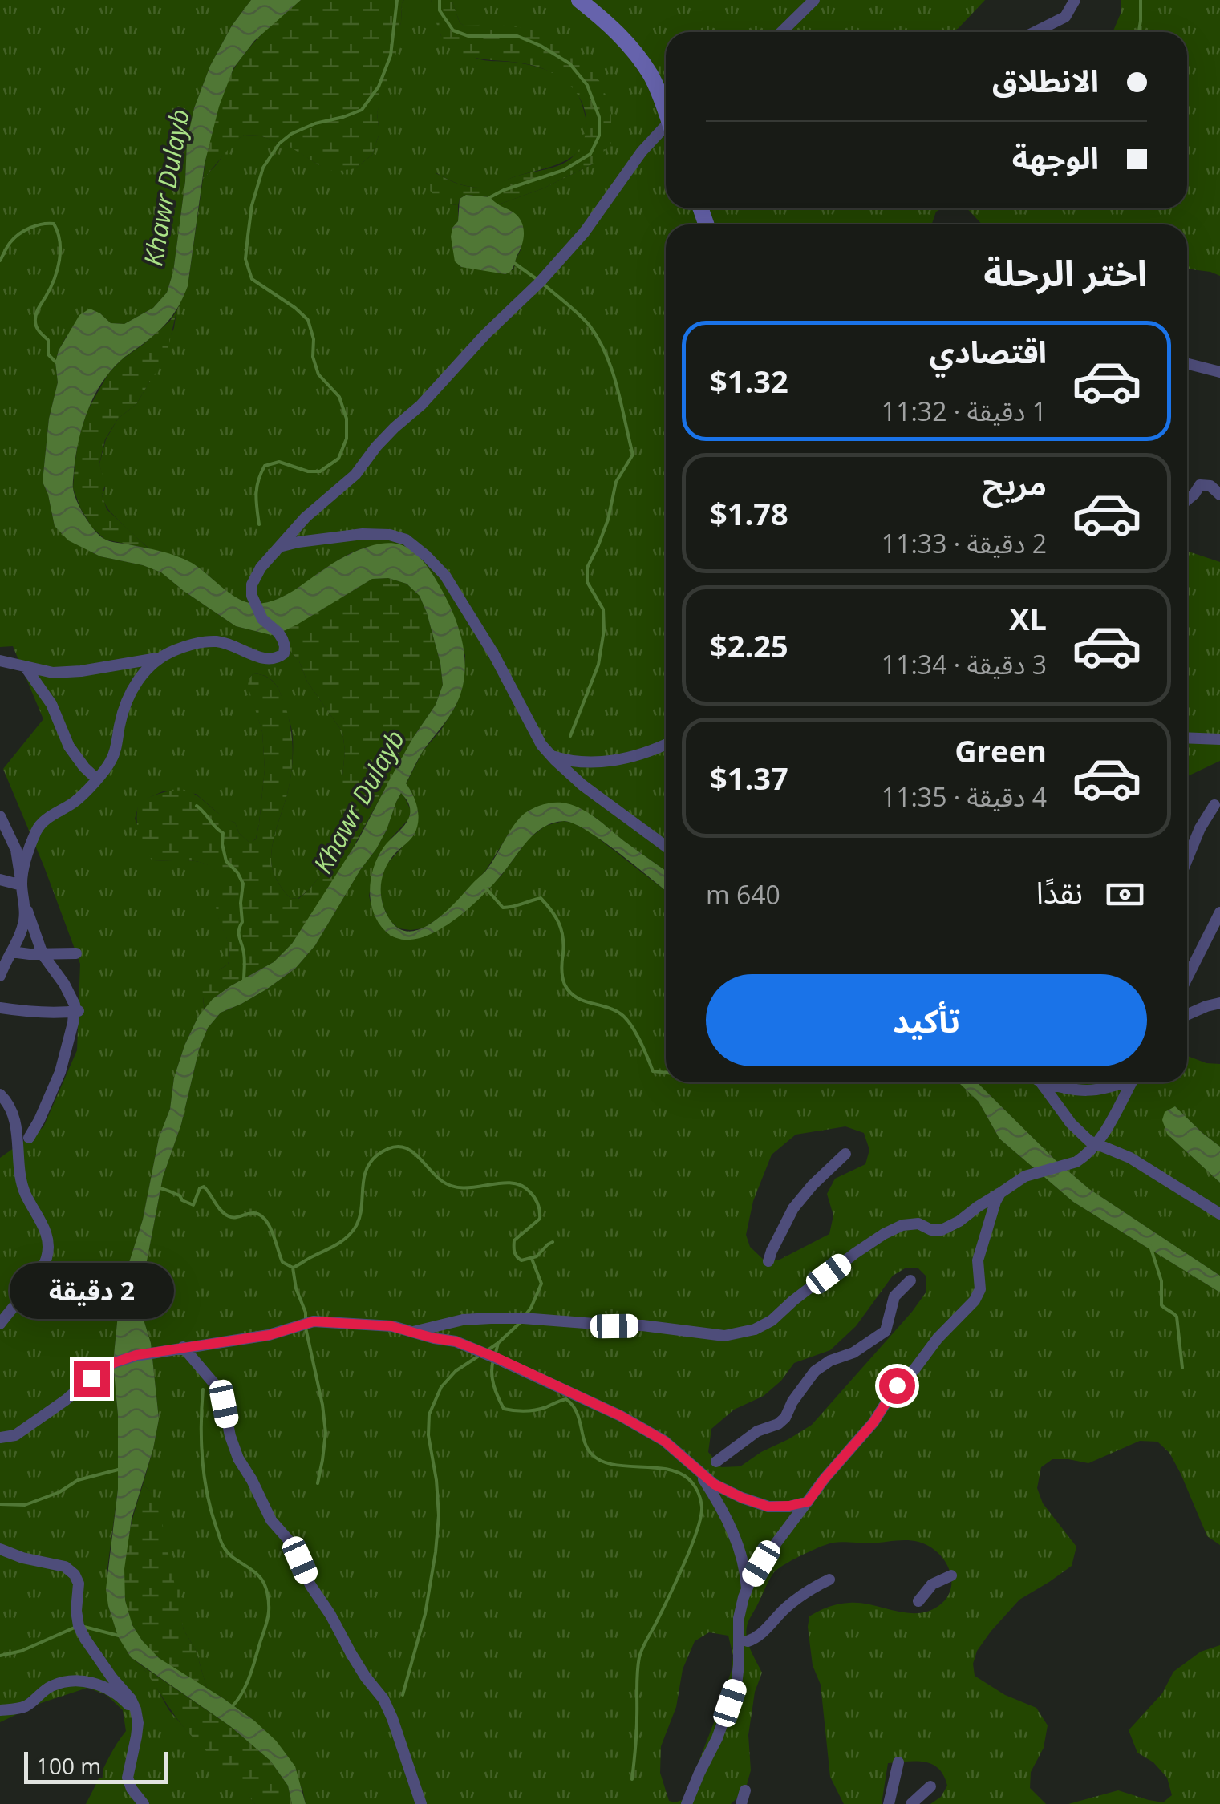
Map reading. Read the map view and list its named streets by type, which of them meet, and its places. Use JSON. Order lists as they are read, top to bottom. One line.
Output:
{"water":["Khawr Dulayb"],"scale_bar":"100 m","page":{"banner":["الانطلاق","الوجهة"],"heading":"اختر الرحلة","list":[{"name":"اقتصادي","note":"1 دقيقة · 11:32","value":"$1.32"},{"name":"مريح","note":"2 دقيقة · 11:33","value":"$1.78"},{"name":"XL","note":"3 دقيقة · 11:34","value":"$2.25"},{"name":"Green","note":"4 دقيقة · 11:35","value":"$1.37"}],"pay":["نقدًا","640 m"],"buttons":"تأكيد","bubble":"2 دقيقة","scale":"100 m"}}
